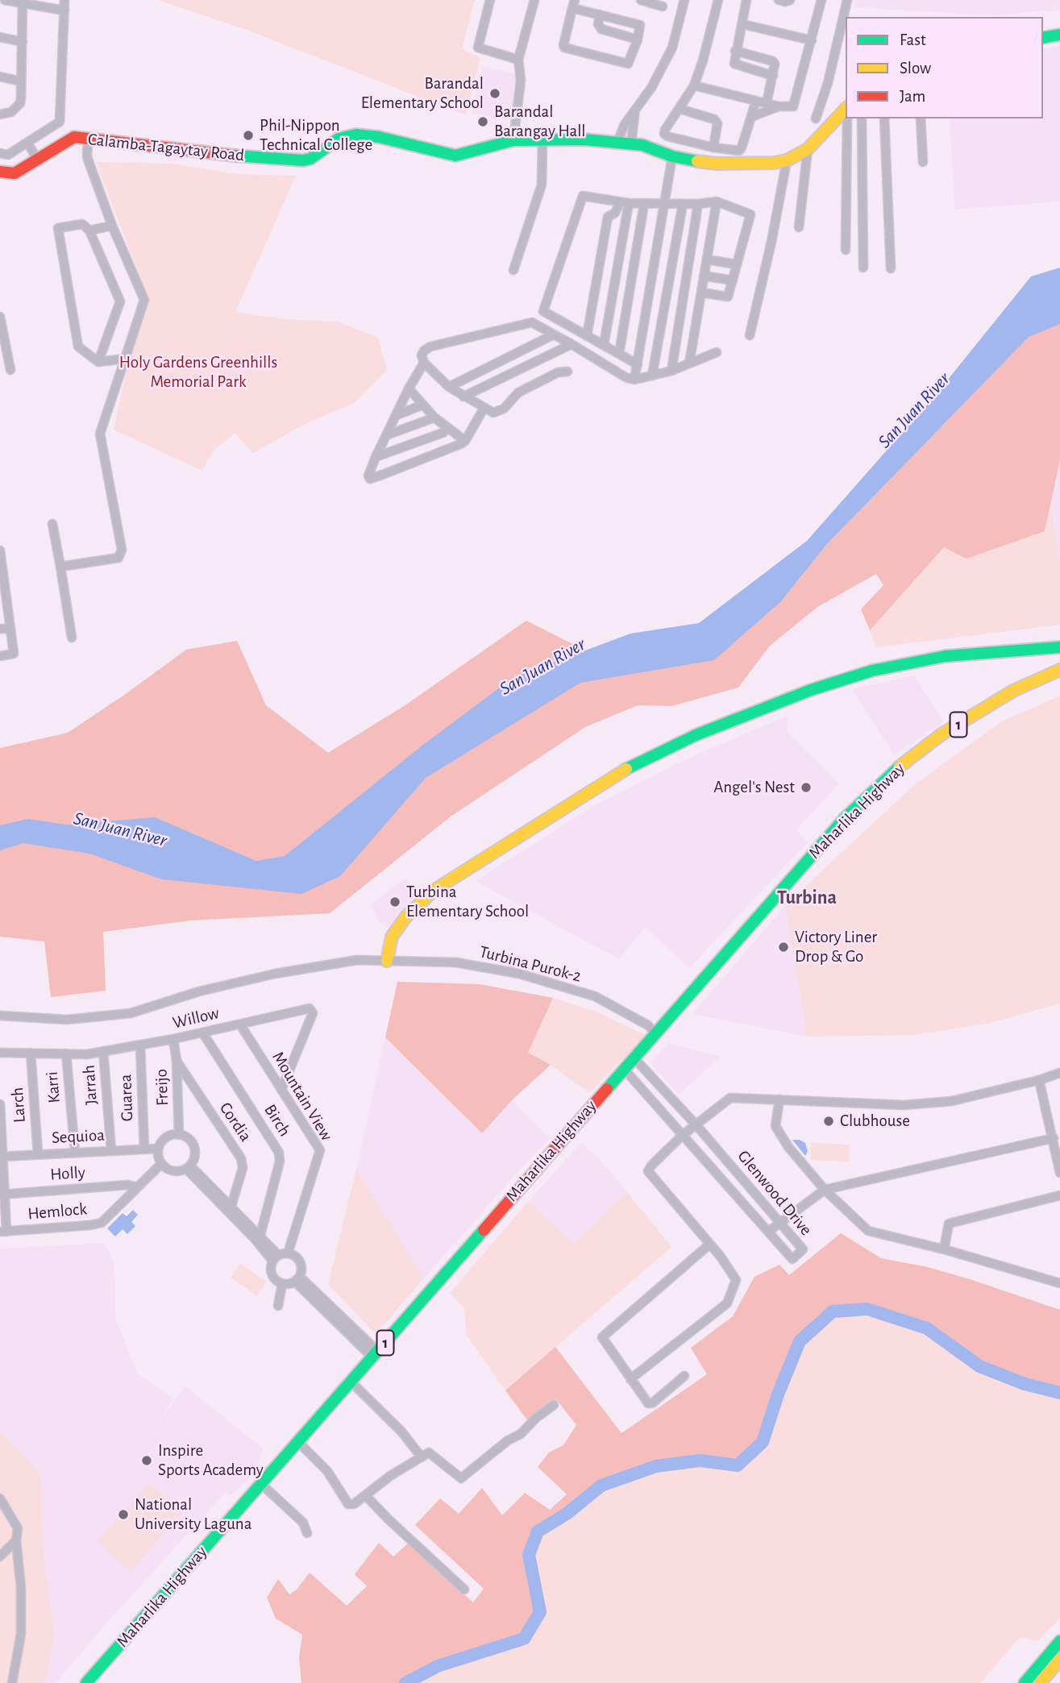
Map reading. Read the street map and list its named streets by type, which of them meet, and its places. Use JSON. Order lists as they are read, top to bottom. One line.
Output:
{"streets":{"main road":["Calamba-Tagaytay Road","1","Maharlika Highway"],"street":["Turbina Purok-2","Willow","Jarrah","Karri","Freijo","Mountain View","Guarea","Larch","Birch","Cordia","Sequioa","Holly","Glenwood Drive","Hemlock"]},"crossings":[["Maharlika Highway","Turbina Purok-2"],["Maharlika Highway","Glenwood Drive"],["Willow","Jarrah"],["Willow","Karri"],["Willow","Freijo"],["Willow","Mountain View"],["Willow","Guarea"],["Willow","Larch"],["Willow","Birch"],["Jarrah","Sequioa"],["Karri","Sequioa"],["Freijo","Cordia"],["Freijo","Sequioa"],["Freijo","Hemlock"],["Guarea","Sequioa"],["Larch","Sequioa"],["Sequioa","Hemlock"],["Holly","Hemlock"]],"districts":["Turbina"],"water":["San Juan River"],"parks":["Holy Gardens Greenhills Memorial Park"],"places":["Barandal Elementary School","Barandal Barangay Hall","Phil-Nippon Technical College","Angel's Nest","Turbina Elementary School","Victory Liner Drop & Go","Clubhouse","Inspire Sports Academy","National University Laguna"],"legend":["Fast","Slow","Jam"]}
